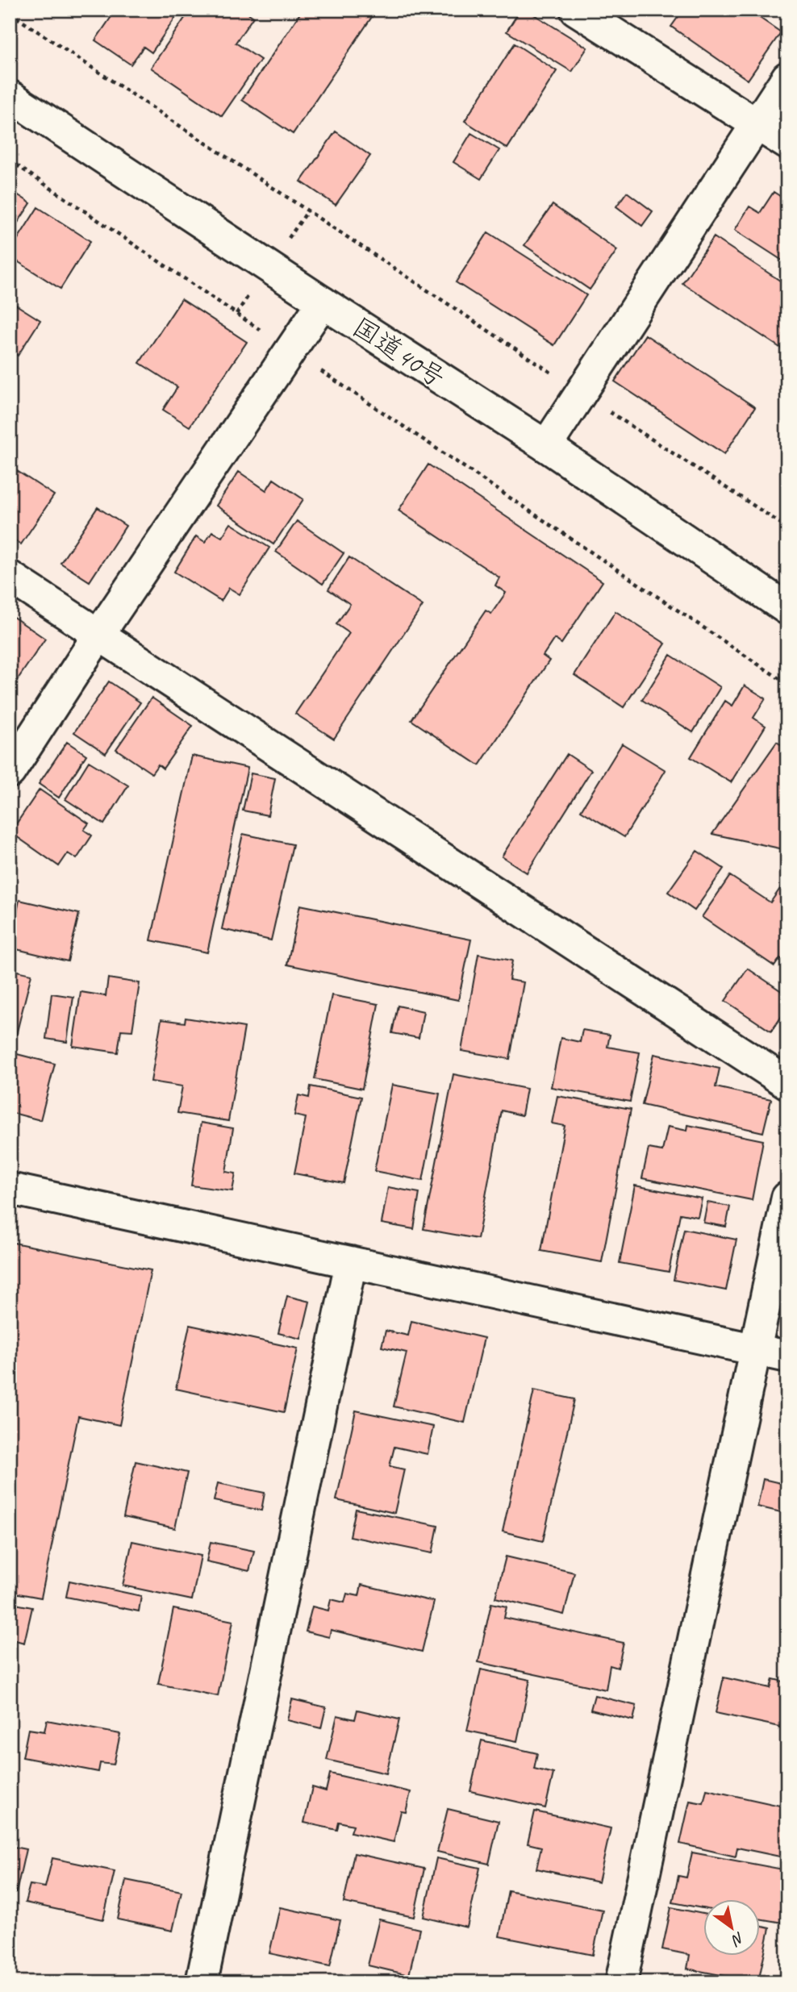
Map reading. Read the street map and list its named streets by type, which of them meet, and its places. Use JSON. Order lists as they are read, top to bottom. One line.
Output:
{"streets":{"main road":["国道40号"]},"north":"bottom right"}
